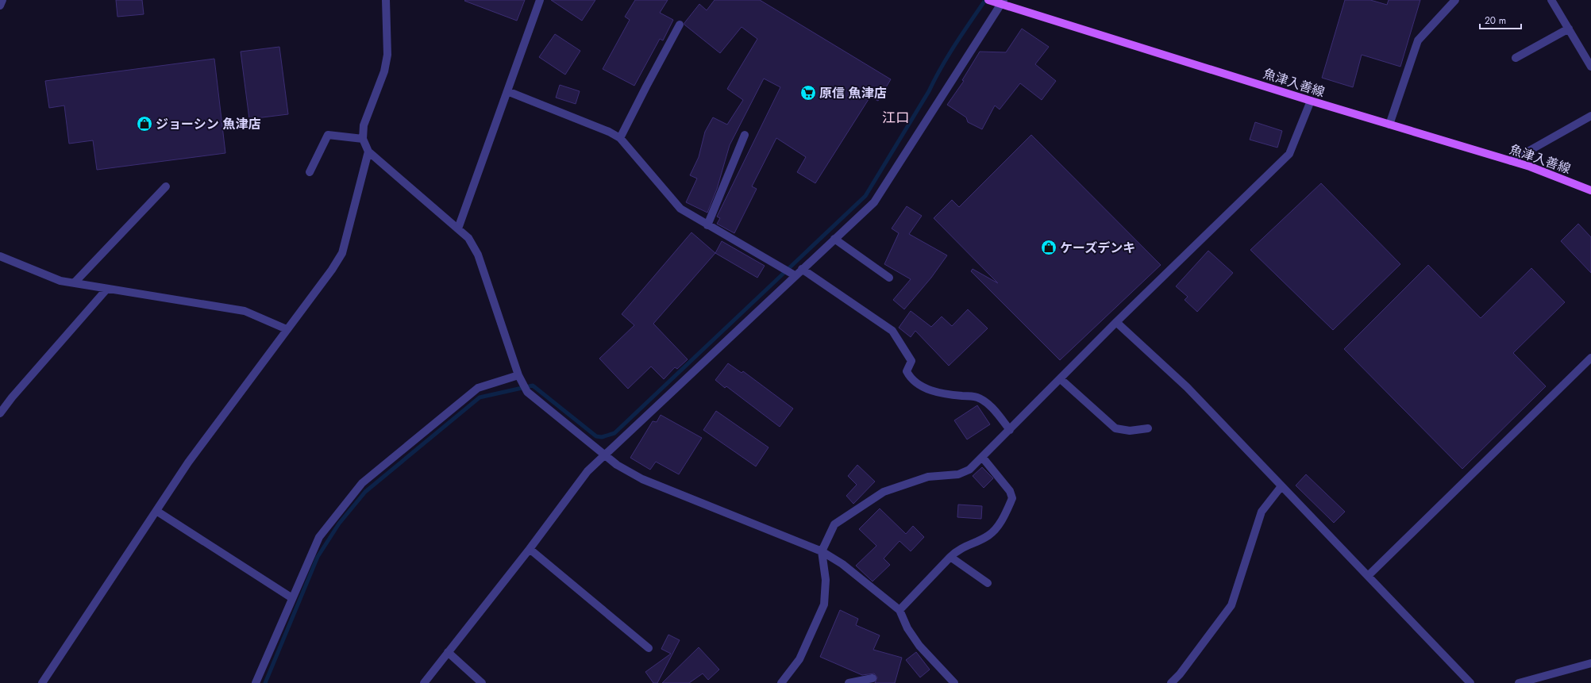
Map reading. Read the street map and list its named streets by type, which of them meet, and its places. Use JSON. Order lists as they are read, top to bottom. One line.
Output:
{"streets":{"main road":["魚津入善線"]},"districts":["江口"],"places":{"supermarket":["原信 魚津店"],"shop":["ジョーシン 魚津店","ケーズデンキ"]},"scale_bar":"20 m"}
